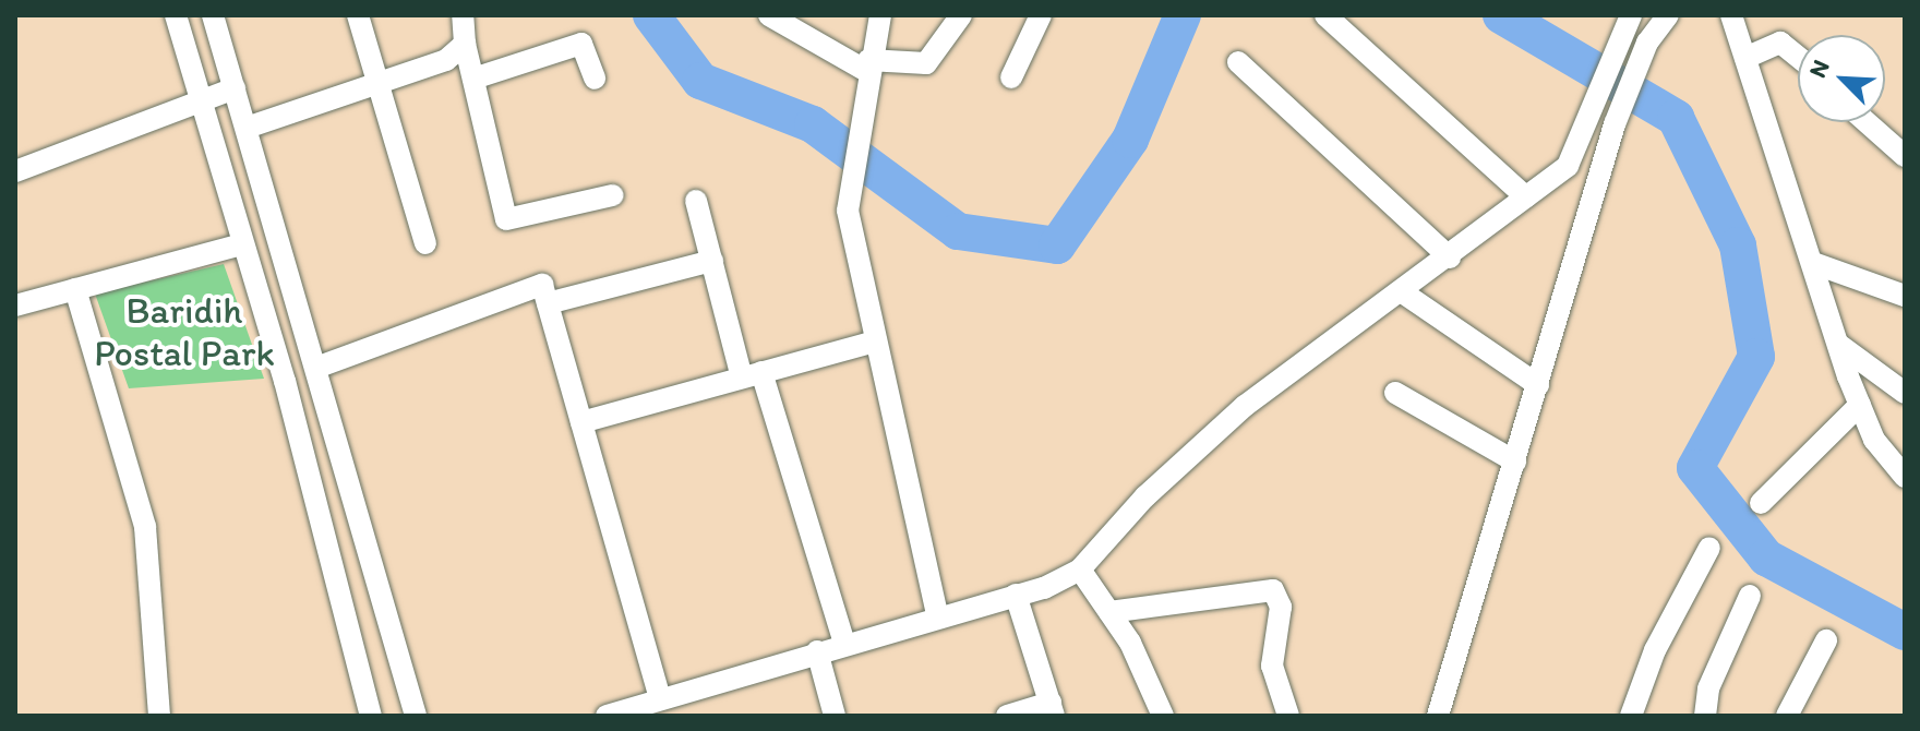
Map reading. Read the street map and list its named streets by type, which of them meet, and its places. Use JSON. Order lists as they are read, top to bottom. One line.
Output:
{"parks":["Baridih Postal Park"],"north":"top left"}
